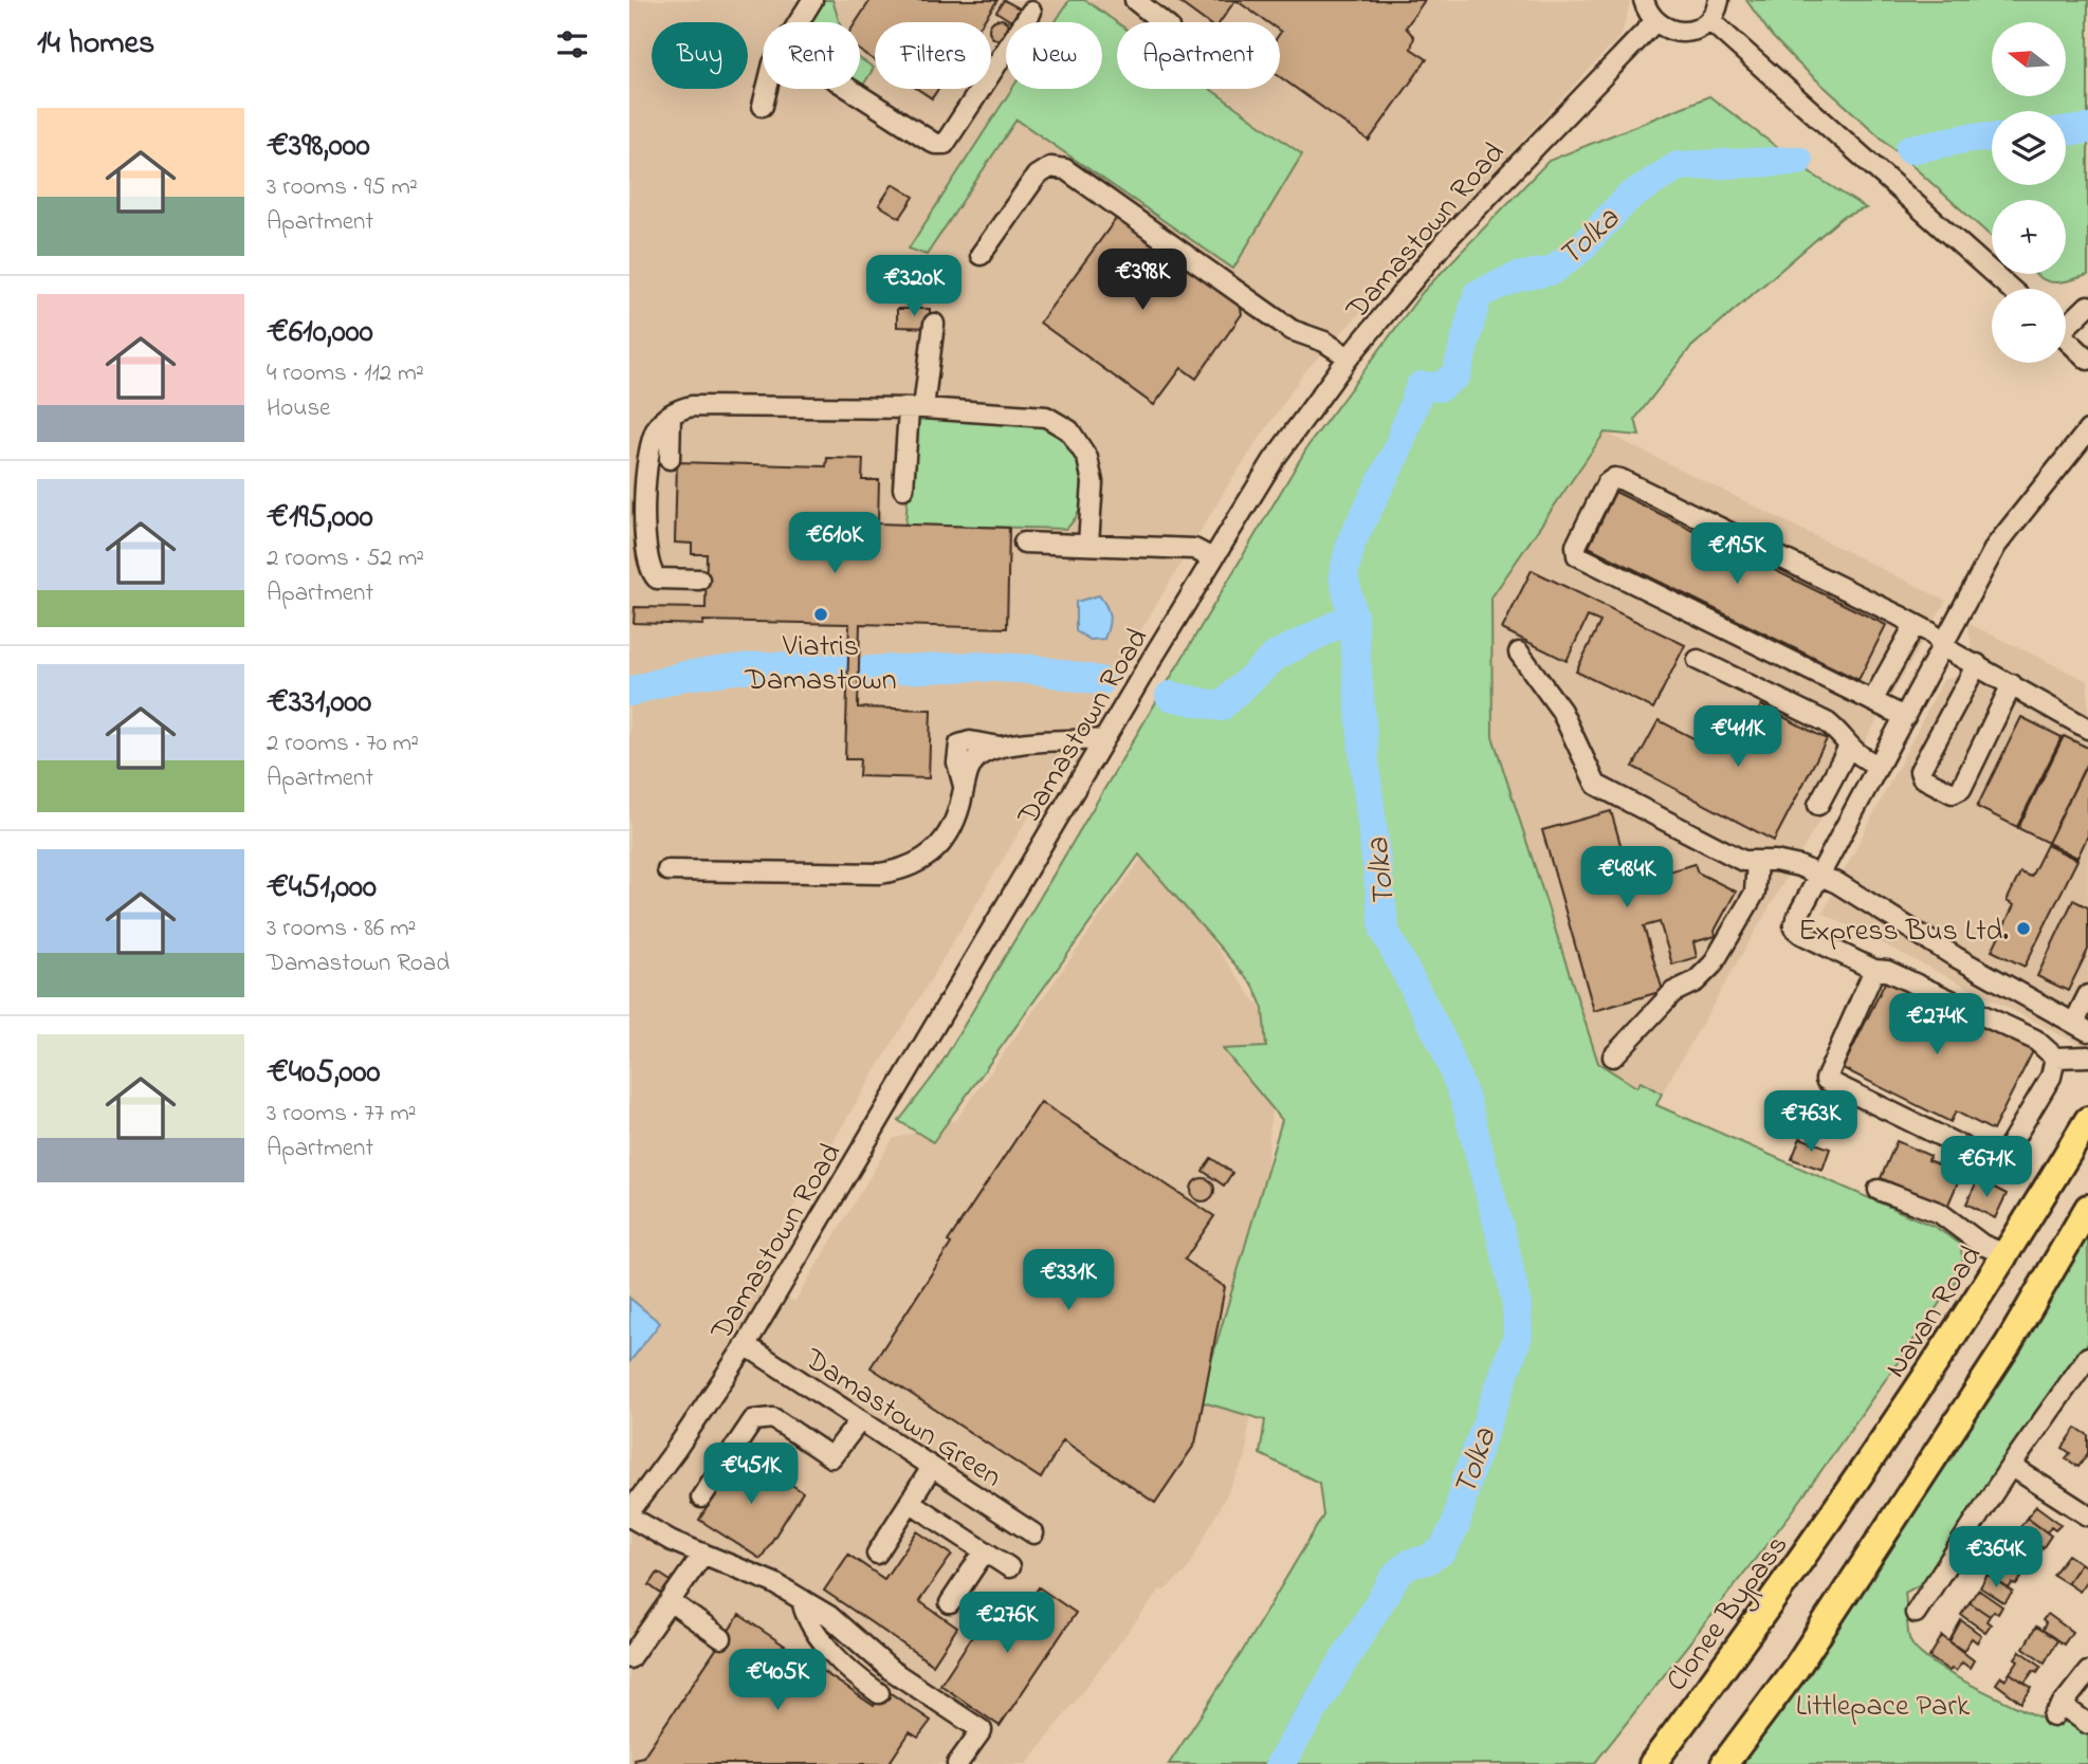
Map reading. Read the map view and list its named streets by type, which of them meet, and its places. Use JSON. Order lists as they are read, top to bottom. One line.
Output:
{"streets":{"highway":["Navan Road","Clonee Bypass"],"street":["Damastown Road","Damastown Green"]},"crossings":[["Damastown Road","Damastown Green"],["Navan Road","Clonee Bypass"]],"water":["Tolka"],"parks":["Littlepace Park"],"places":["Viatris Damastown","Express Bus Ltd."],"north":"left","page":{"heading":"14 homes","map_buttons":["+","−"],"chip":["Buy","Rent","Filters","New","Apartment"],"list":[{"name":"€398,000","note":"3 rooms · 95 m² · Apartment"},{"name":"€610,000","note":"4 rooms · 112 m² · House"},{"name":"€195,000","note":"2 rooms · 52 m² · Apartment"},{"name":"€331,000","note":"2 rooms · 70 m² · Apartment"},{"name":"€451,000","note":"3 rooms · 86 m² · Damastown Road"},{"name":"€405,000","note":"3 rooms · 77 m² · Apartment"}],"price":["€398K","€320K","€610K","€195K","€411K","€484K","€274K","€763K","€671K","€331K","€451K","€364K","€276K","€405K"]}}
